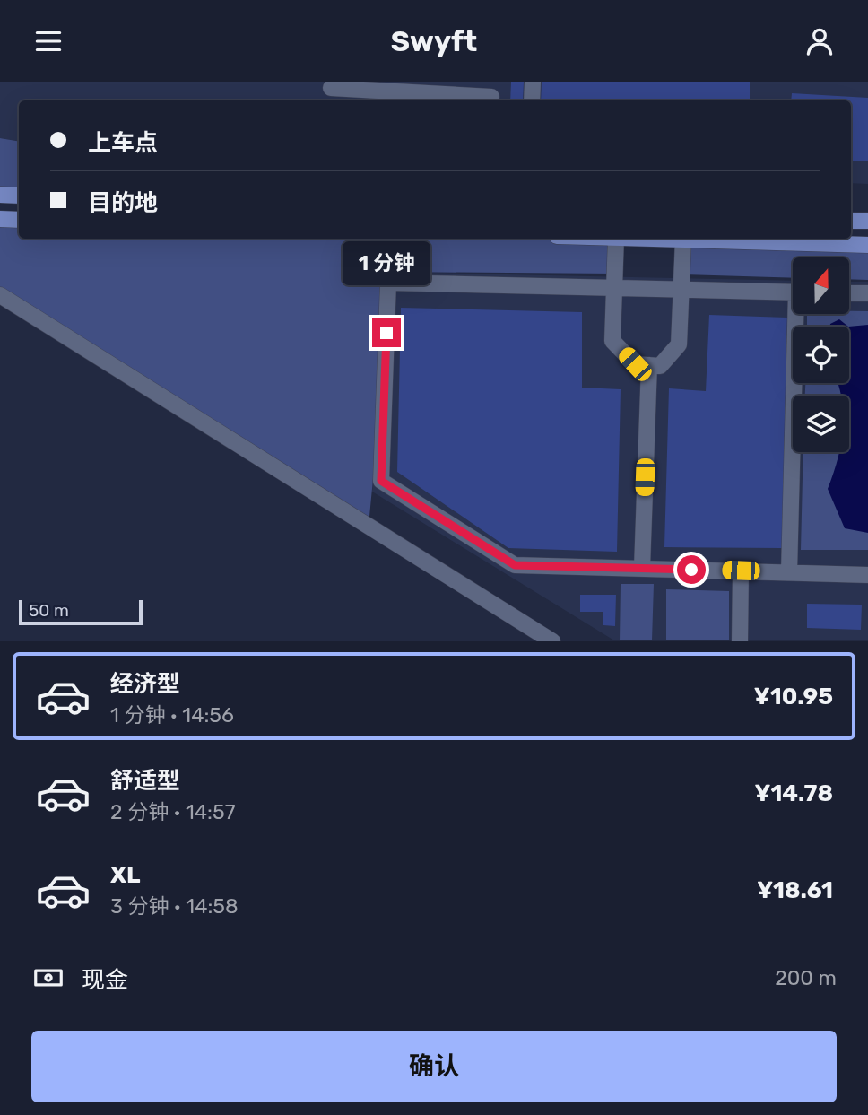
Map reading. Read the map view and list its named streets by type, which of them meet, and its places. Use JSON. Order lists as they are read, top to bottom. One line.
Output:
{"scale_bar":"50 m","north":"top","page":{"header":"Swyft","banner":["上车点","目的地"],"bubble":"1 分钟","scale":"50 m","list":[{"name":"经济型","note":"1 分钟 · 14:56","value":"¥10.95"},{"name":"舒适型","note":"2 分钟 · 14:57","value":"¥14.78"},{"name":"XL","note":"3 分钟 · 14:58","value":"¥18.61"}],"pay":["现金","200 m"],"buttons":"确认"}}
